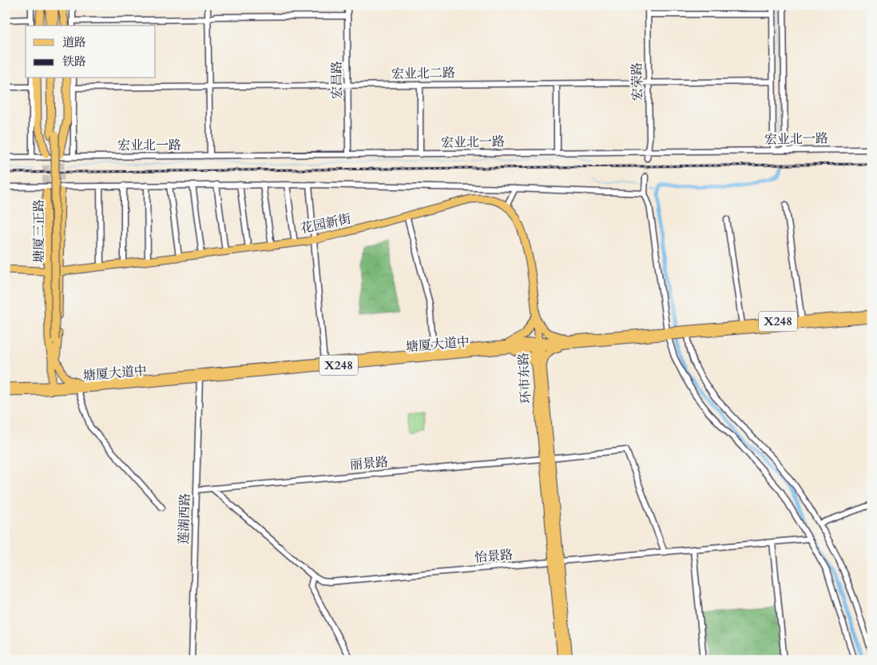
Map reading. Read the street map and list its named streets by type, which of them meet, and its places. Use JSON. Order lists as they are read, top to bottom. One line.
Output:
{"streets":{"main road":["花园新街","塘厦三正路","X248","塘厦大道中","环市东路"],"street":["宏业北二路","宏昌路","宏荣路","宏业北一路","丽景路","莲湖西路","怡景路"]},"crossings":[["宏业北二路","宏昌路"],["宏业北二路","宏荣路"],["宏昌路","宏业北一路"],["宏荣路","宏业北一路"],["塘厦三正路","塘厦大道中"],["塘厦大道中","环市东路"],["塘厦大道中","莲湖西路"],["环市东路","丽景路"],["环市东路","怡景路"],["丽景路","莲湖西路"],["丽景路","怡景路"]],"legend":["道路","铁路"]}
